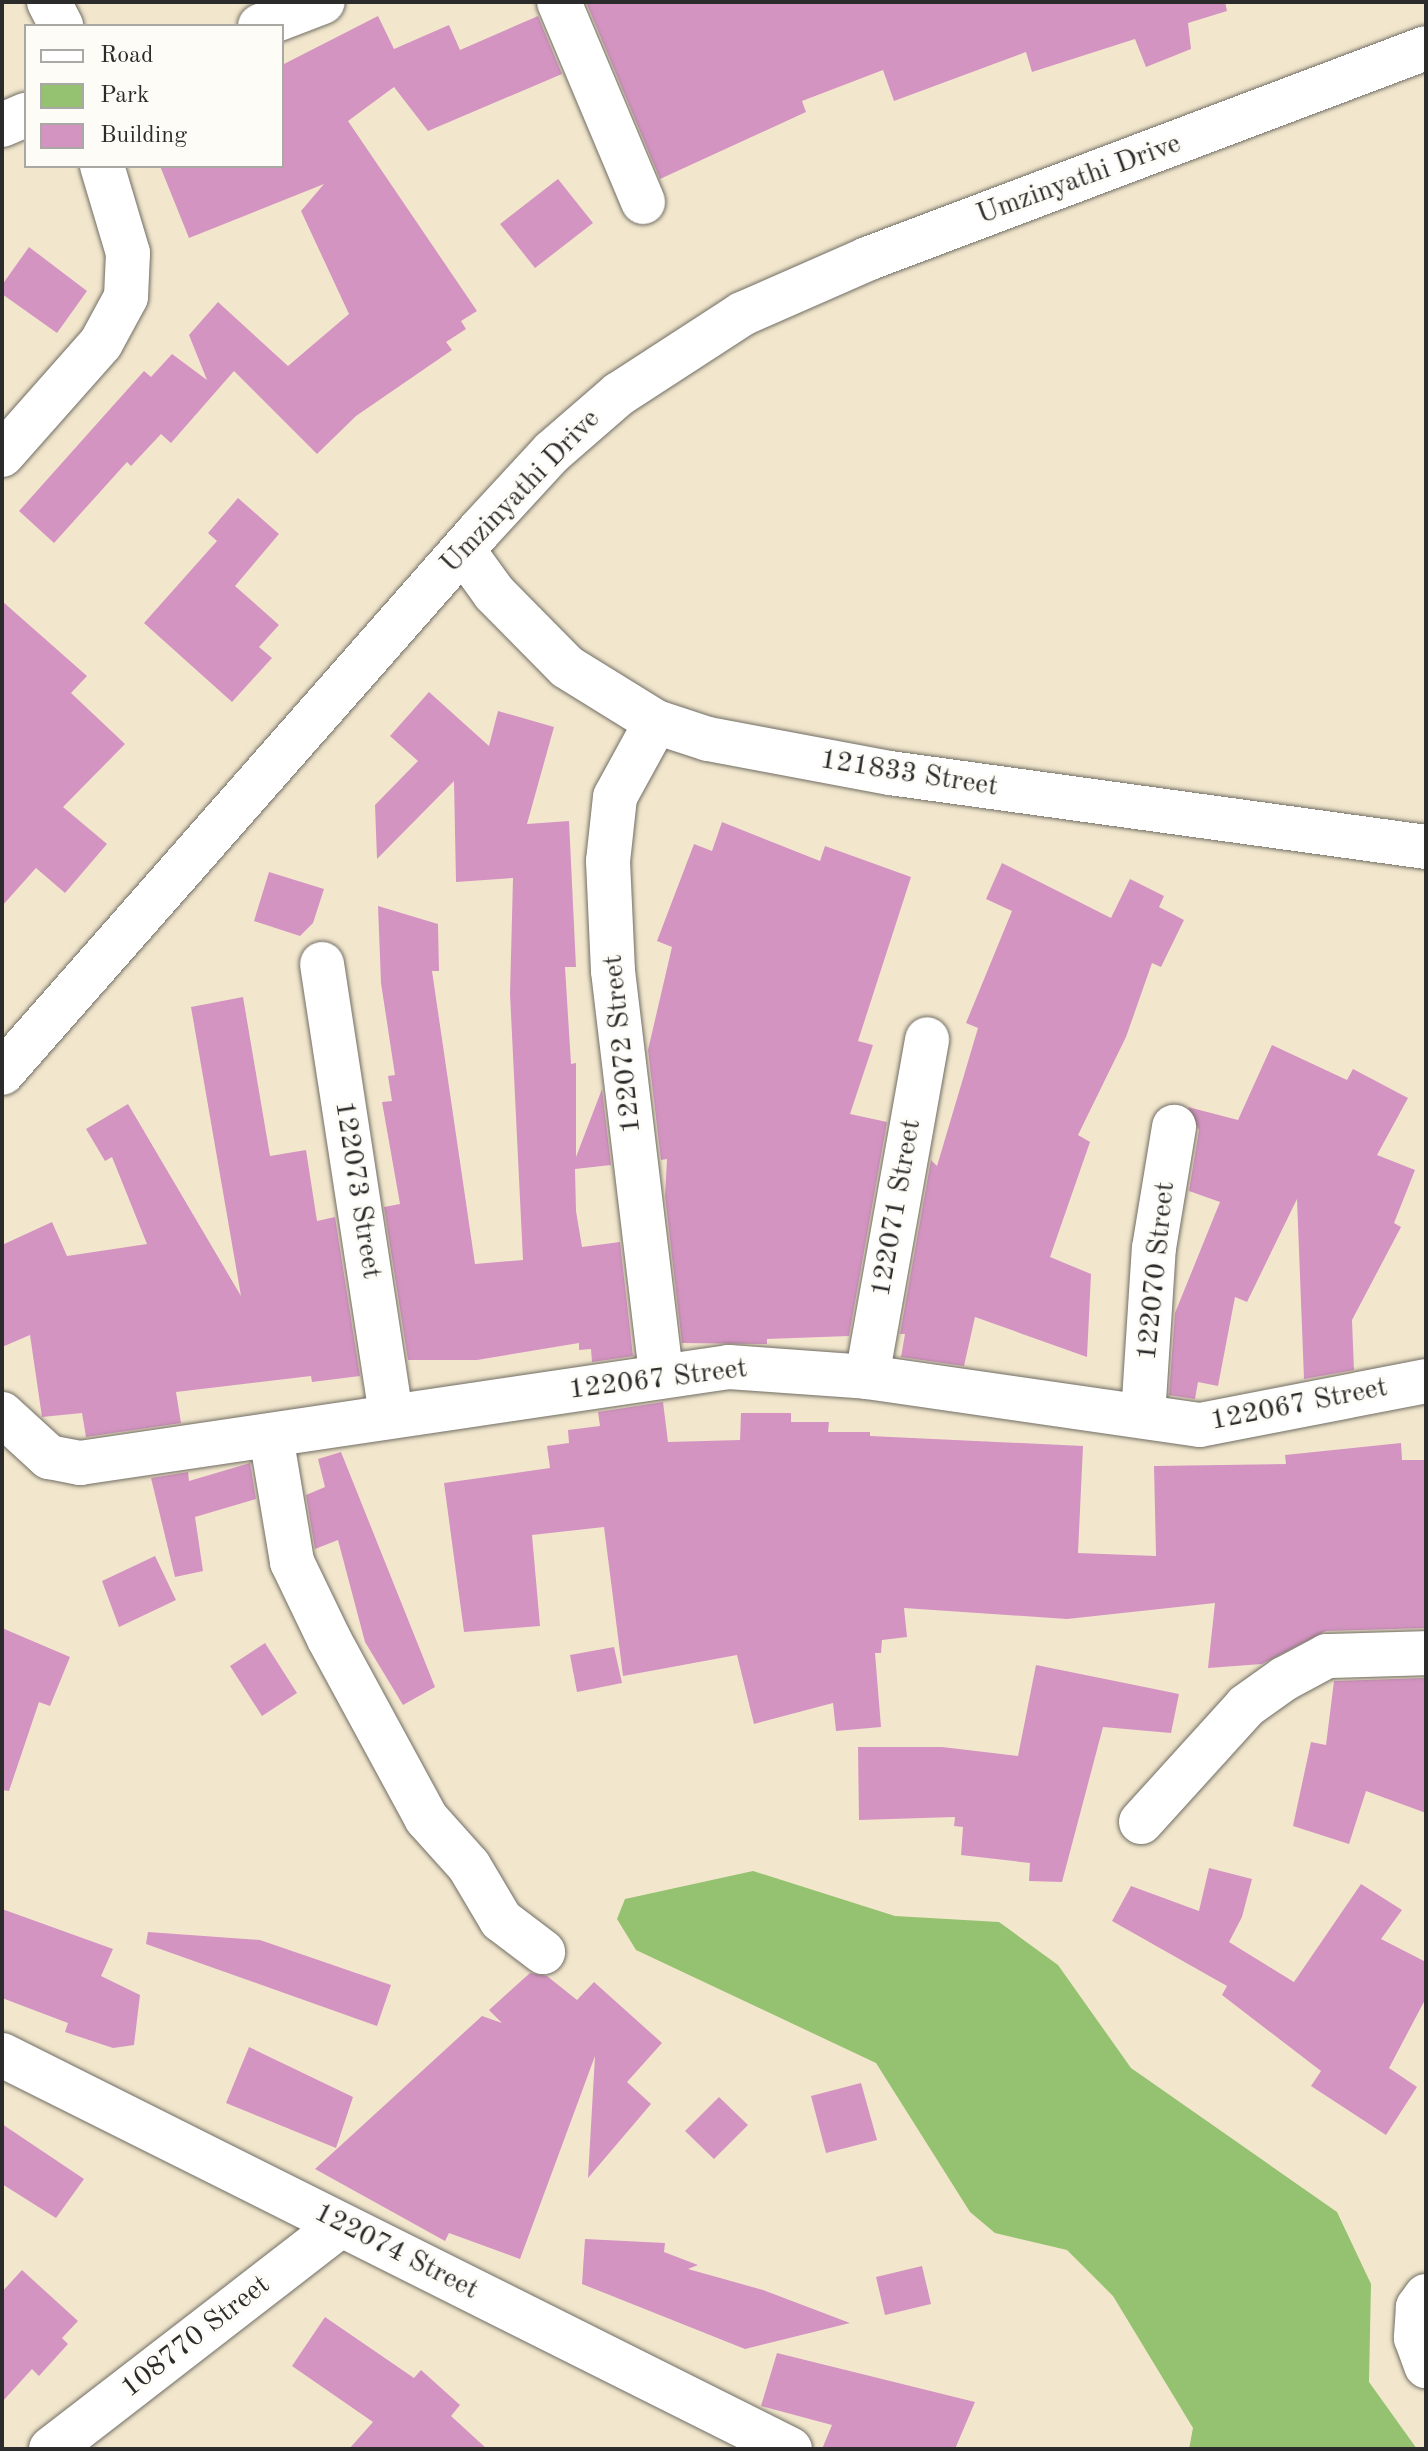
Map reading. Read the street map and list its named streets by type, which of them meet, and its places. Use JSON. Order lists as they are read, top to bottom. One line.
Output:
{"streets":{"street":["Umzinyathi Drive","121833 Street","122072 Street","122073 Street","122071 Street","122070 Street","122067 Street","122074 Street","108770 Street"]},"crossings":[["Umzinyathi Drive","121833 Street"],["121833 Street","122072 Street"],["122072 Street","122067 Street"],["122073 Street","122067 Street"],["122071 Street","122067 Street"],["122070 Street","122067 Street"],["122074 Street","108770 Street"]],"legend":["Road","Park","Building"]}
